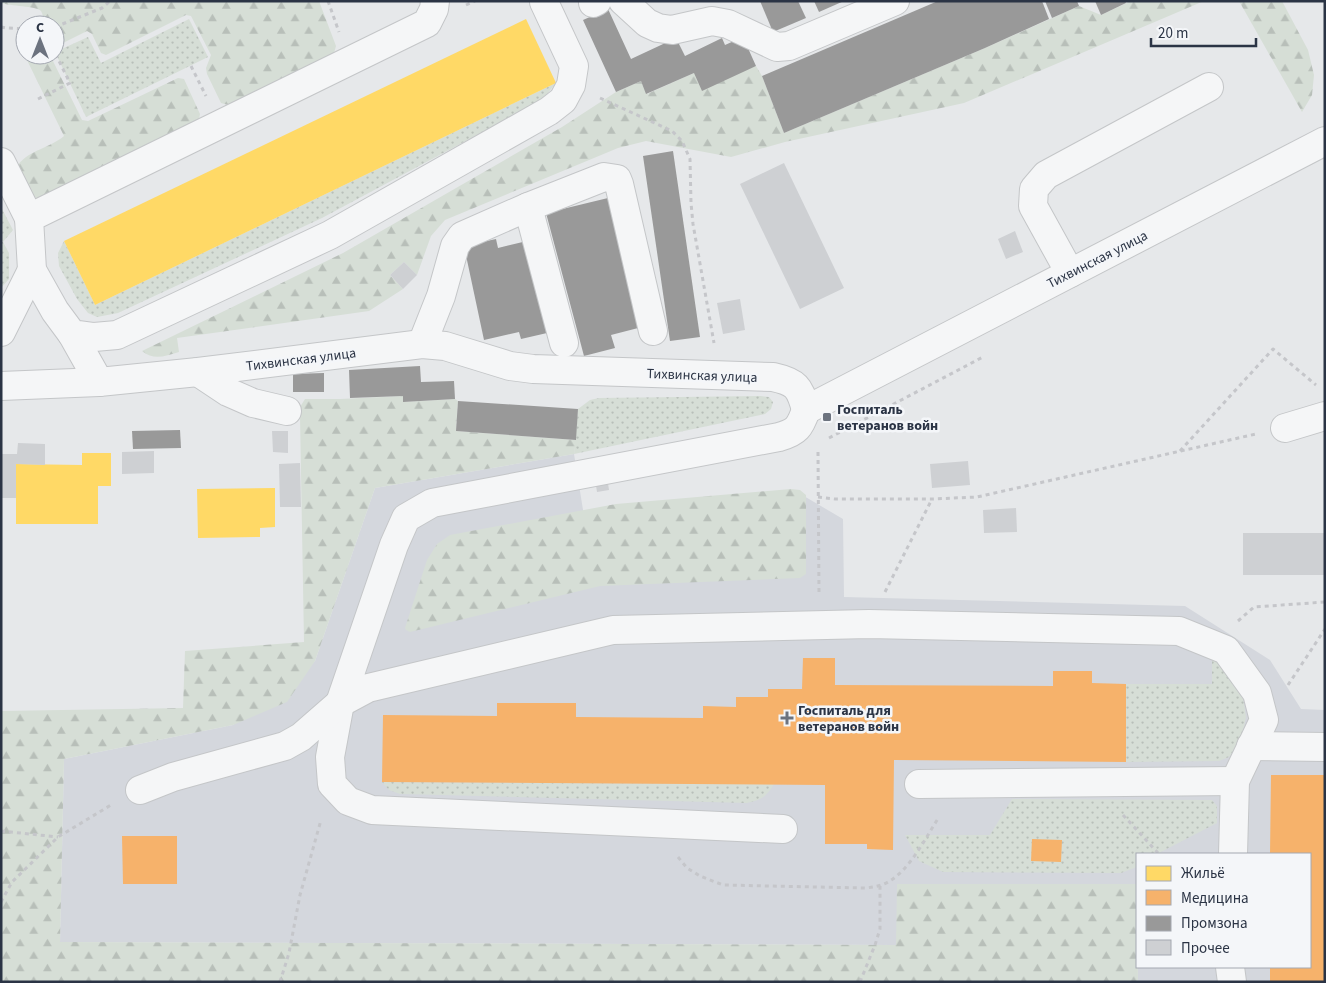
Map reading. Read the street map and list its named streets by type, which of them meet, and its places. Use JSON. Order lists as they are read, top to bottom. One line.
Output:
{"streets":{"street":["Тихвинская улица"]},"places":{"transit":["Госпиталь ветеранов войн"],"health":["Госпиталь для ветеранов войн"]},"legend":["Жильё","Медицина","Промзона","Прочее"],"scale_bar":"20 m","north":"top"}
